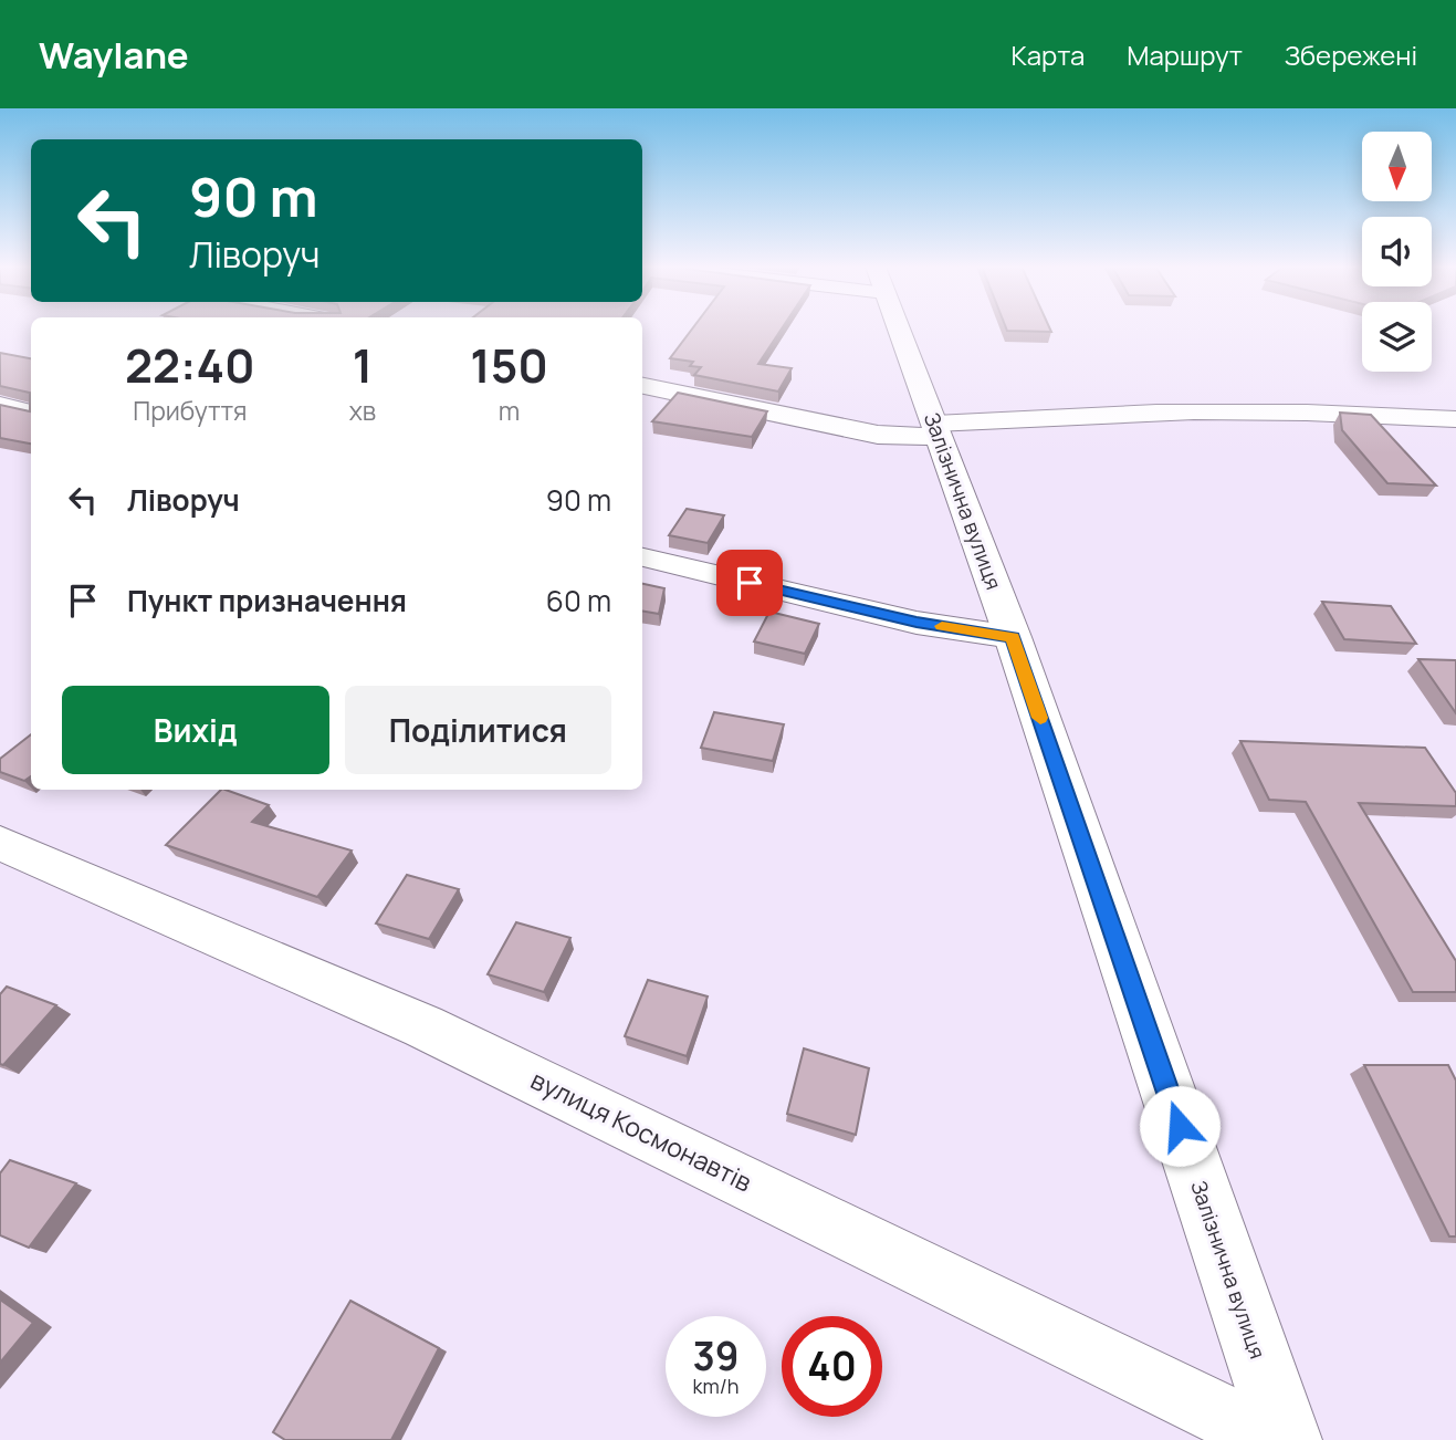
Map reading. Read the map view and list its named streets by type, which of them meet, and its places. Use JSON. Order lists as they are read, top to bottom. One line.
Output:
{"streets":{"street":["Залізнична вулиця","вулиця Космонавтів"]},"north":"bottom","page":{"header":"Waylane","nav":["Карта","Маршрут","Збережені"],"turn":["90 m","Ліворуч"],"eta":["22:40","Прибуття","1","хв","150","m"],"list":[{"name":"Ліворуч","value":"90 m"},{"name":"Пункт призначення","value":"60 m"}],"buttons":["Вихід","Поділитися"],"speed":"39 km/h","limit":"40"}}
